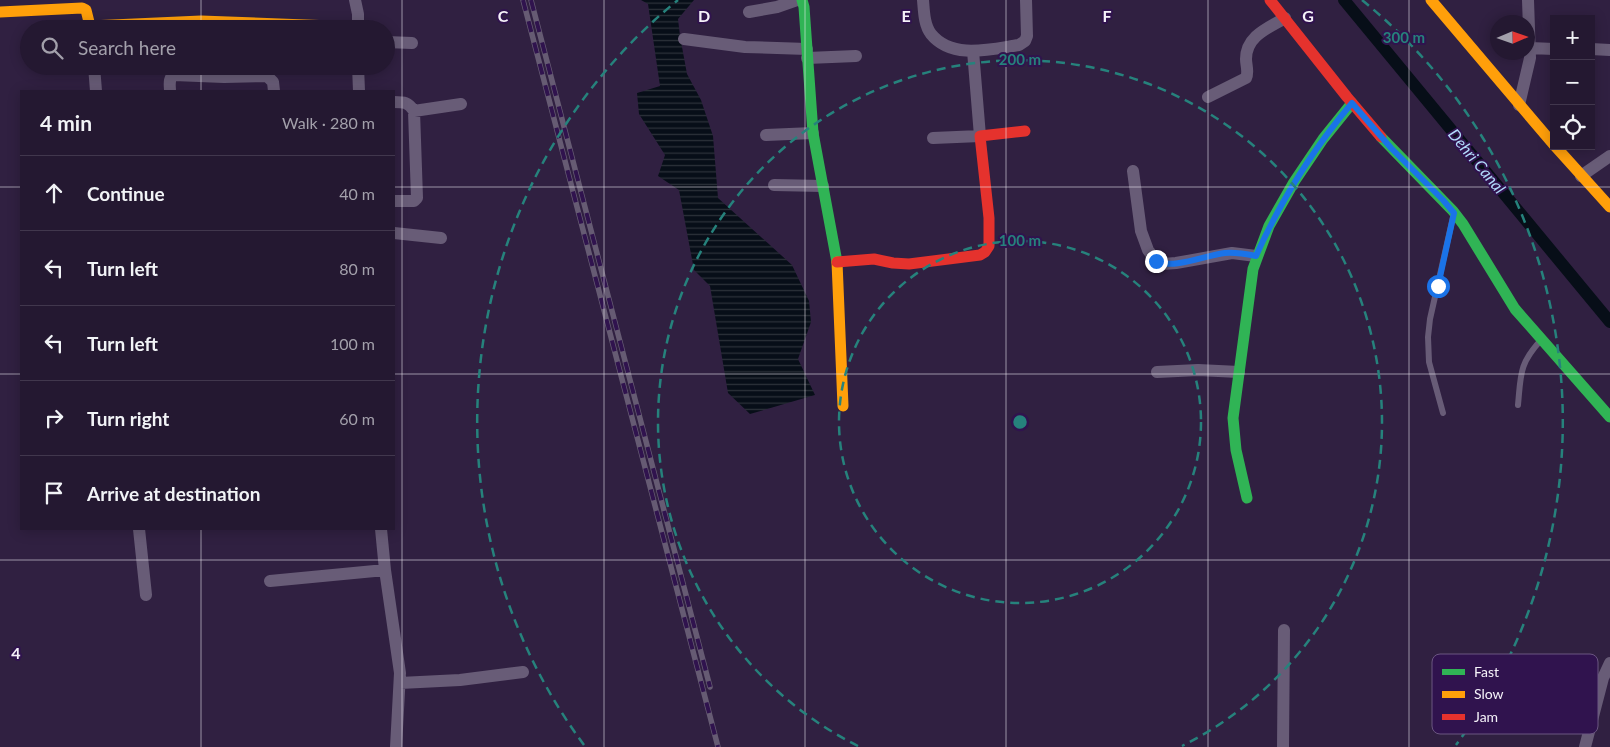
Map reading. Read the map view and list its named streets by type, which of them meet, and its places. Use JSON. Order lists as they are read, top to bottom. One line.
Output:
{"water":["Dehri Canal"],"legend":["Fast","Slow","Jam"],"north":"right","page":{"map_buttons":["+","−"],"search":"Search here","heading":["4 min","Walk · 280 m"],"list":[["Continue","40 m"],["Turn left","80 m"],["Turn left","100 m"],["Turn right","60 m"],"Arrive at destination"]},"grid":{"columns":["C","D","E","F","G"],"rows":["4"]},"rings":["300 m","200 m","100 m"]}
